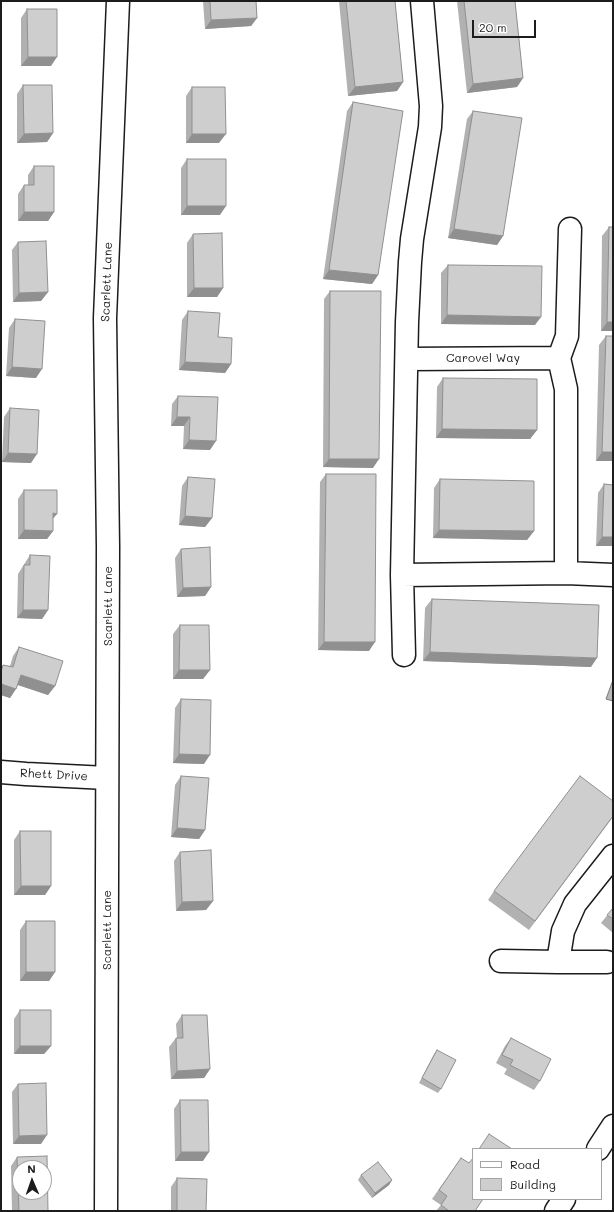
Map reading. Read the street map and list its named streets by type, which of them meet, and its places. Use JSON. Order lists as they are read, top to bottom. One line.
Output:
{"streets":{"street":["Scarlett Lane","Carovel Way","Rhett Drive"]},"crossings":[["Scarlett Lane","Rhett Drive"]],"legend":["Road","Building"],"scale_bar":"20 m","north":"top"}
